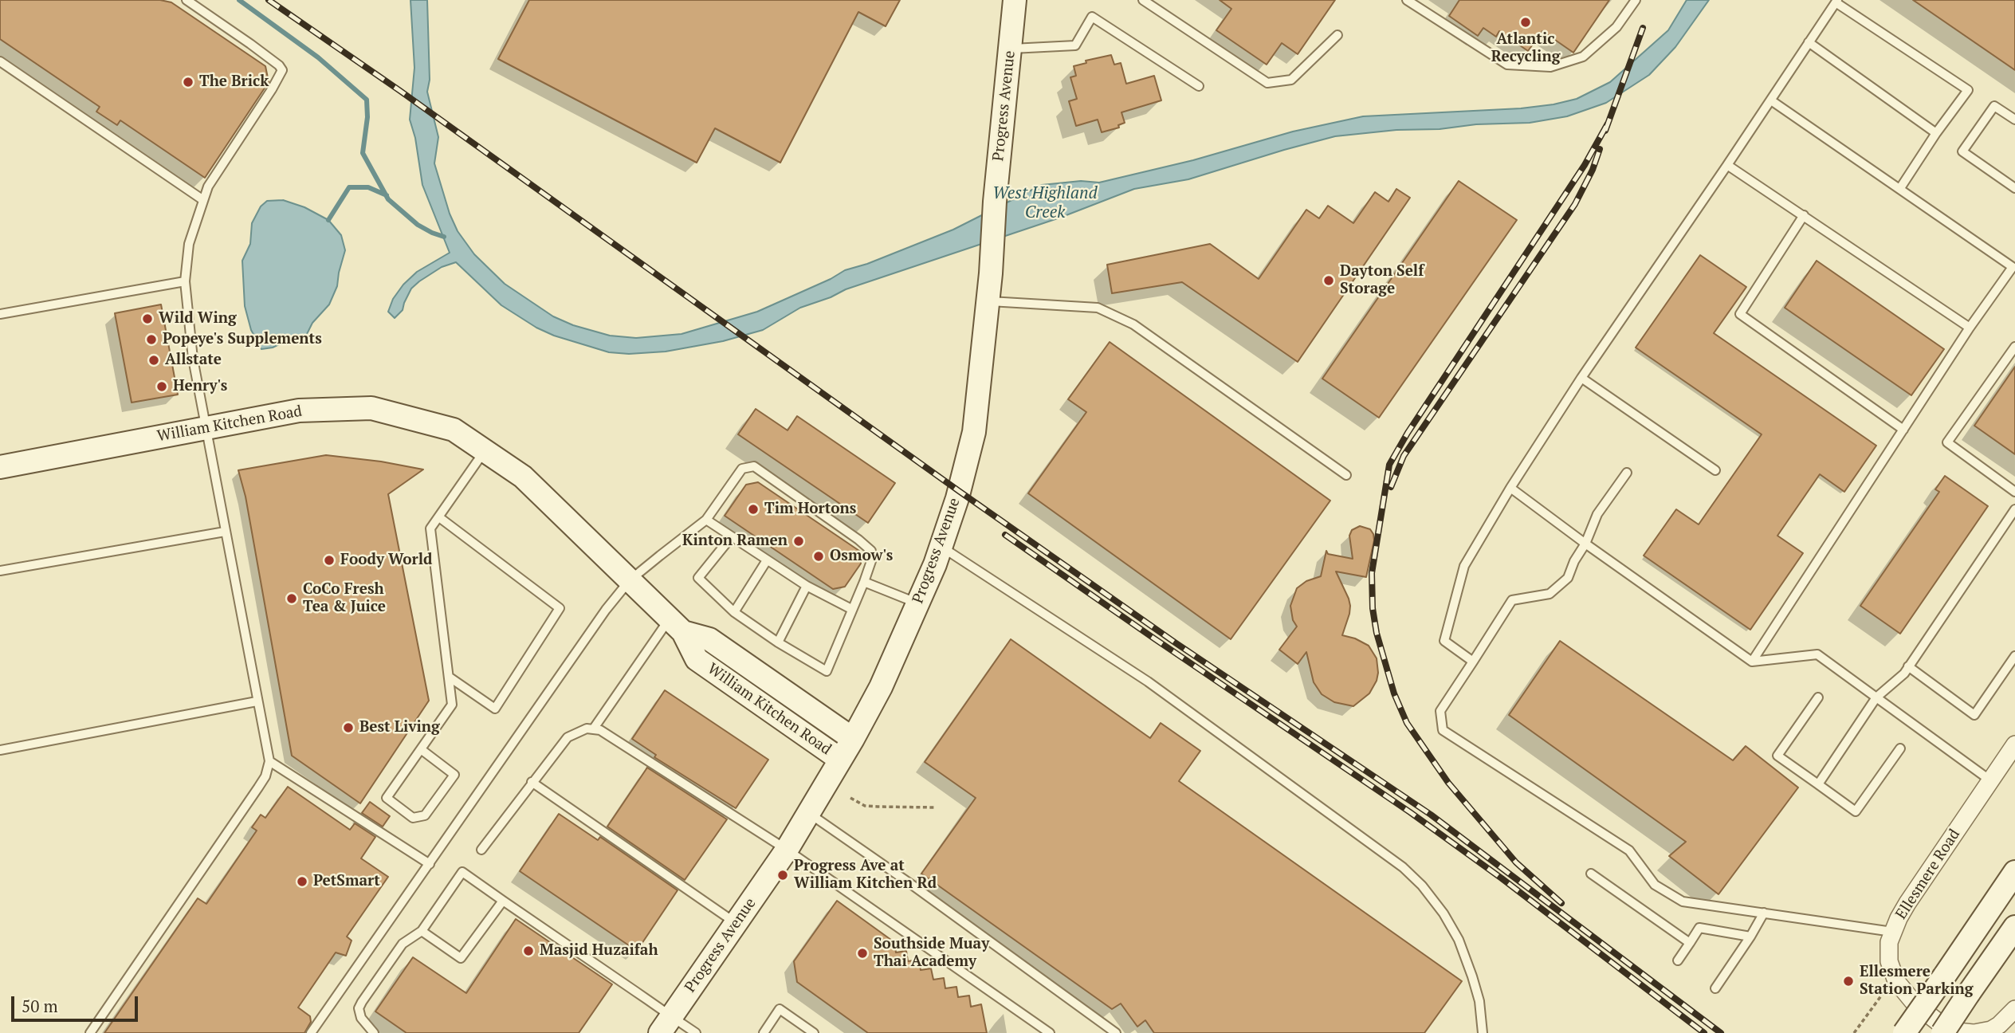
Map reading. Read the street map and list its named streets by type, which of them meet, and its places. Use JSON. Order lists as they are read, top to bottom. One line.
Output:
{"streets":{"main road":["Progress Avenue","William Kitchen Road"],"street":["Ellesmere Road"]},"crossings":[["Progress Avenue","William Kitchen Road"]],"water":["West Highland Creek"],"places":["Atlantic Recycling","The Brick","Dayton Self Storage","Wild Wing","Popeye's Supplements","Allstate","Henry's","Tim Hortons","Kinton Ramen","Osmow's","Foody World","CoCo Fresh Tea & Juice","Best Living","Progress Ave at William Kitchen Rd","PetSmart","Masjid Huzaifah","Southside Muay Thai Academy","Ellesmere Station Parking"],"scale_bar":"50 m"}
